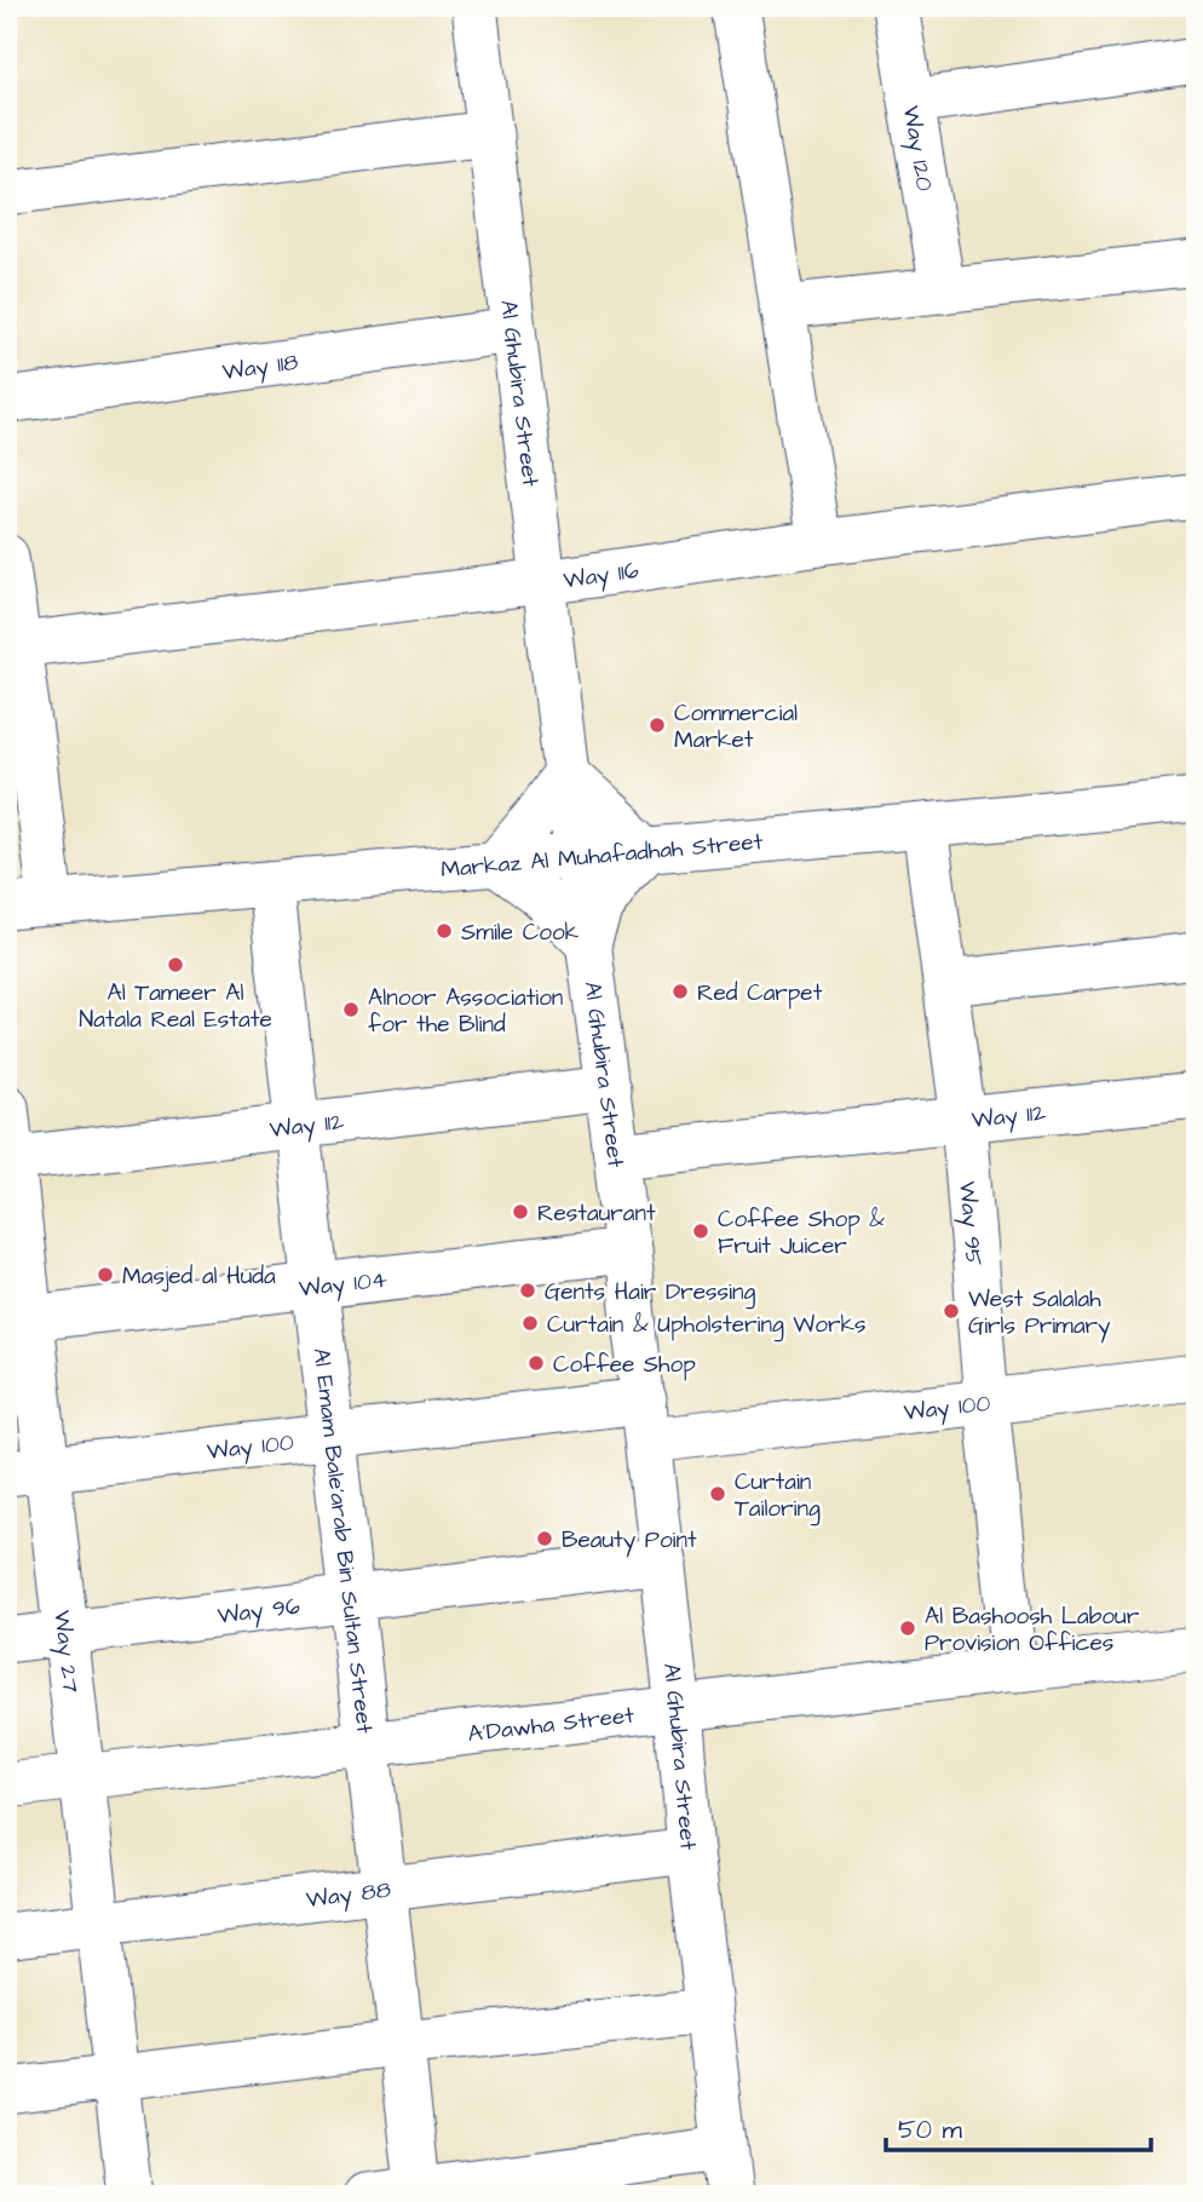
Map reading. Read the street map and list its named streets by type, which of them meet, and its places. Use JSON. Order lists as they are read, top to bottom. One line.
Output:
{"streets":{"street":["Way 120","Way 118","Al Ghubira Street","Way 116","Markaz Al Muhafadhah Street","Way 112","Way 95","Way 104","Way 100","Al Emam Bale'arab Bin Sultan Street","Way 96","Way 27","A'Dawha Street","Way 88"]},"crossings":[["Way 118","Al Ghubira Street"],["Al Ghubira Street","Way 116"],["Al Ghubira Street","Markaz Al Muhafadhah Street"],["Al Ghubira Street","Way 112"],["Al Ghubira Street","Way 104"],["Al Ghubira Street","Way 100"],["Al Ghubira Street","Way 96"],["Al Ghubira Street","A'Dawha Street"],["Al Ghubira Street","Way 88"],["Markaz Al Muhafadhah Street","Way 95"],["Markaz Al Muhafadhah Street","Al Emam Bale'arab Bin Sultan Street"],["Way 112","Way 95"],["Way 112","Al Emam Bale'arab Bin Sultan Street"],["Way 112","Way 27"],["Way 95","Way 100"],["Way 95","A'Dawha Street"],["Way 104","Al Emam Bale'arab Bin Sultan Street"],["Way 104","Way 27"],["Way 100","Al Emam Bale'arab Bin Sultan Street"],["Way 100","Way 27"],["Al Emam Bale'arab Bin Sultan Street","Way 96"],["Al Emam Bale'arab Bin Sultan Street","A'Dawha Street"],["Al Emam Bale'arab Bin Sultan Street","Way 88"],["Way 96","Way 27"],["Way 27","A'Dawha Street"],["Way 27","Way 88"]],"places":["Commercial Market","Smile Cook","Al Tameer Al Natala Real Estate","Red Carpet","Alnoor Association for the Blind","Restaurant","Coffee Shop & Fruit Juicer","Masjed al Huda","Gents Hair Dressing","West Salalah Girls Primary","Curtain & Upholstering Works","Coffee Shop","Curtain Tailoring","Beauty Point","Al Bashoosh Labour Provision Offices"],"scale_bar":"50 m"}
